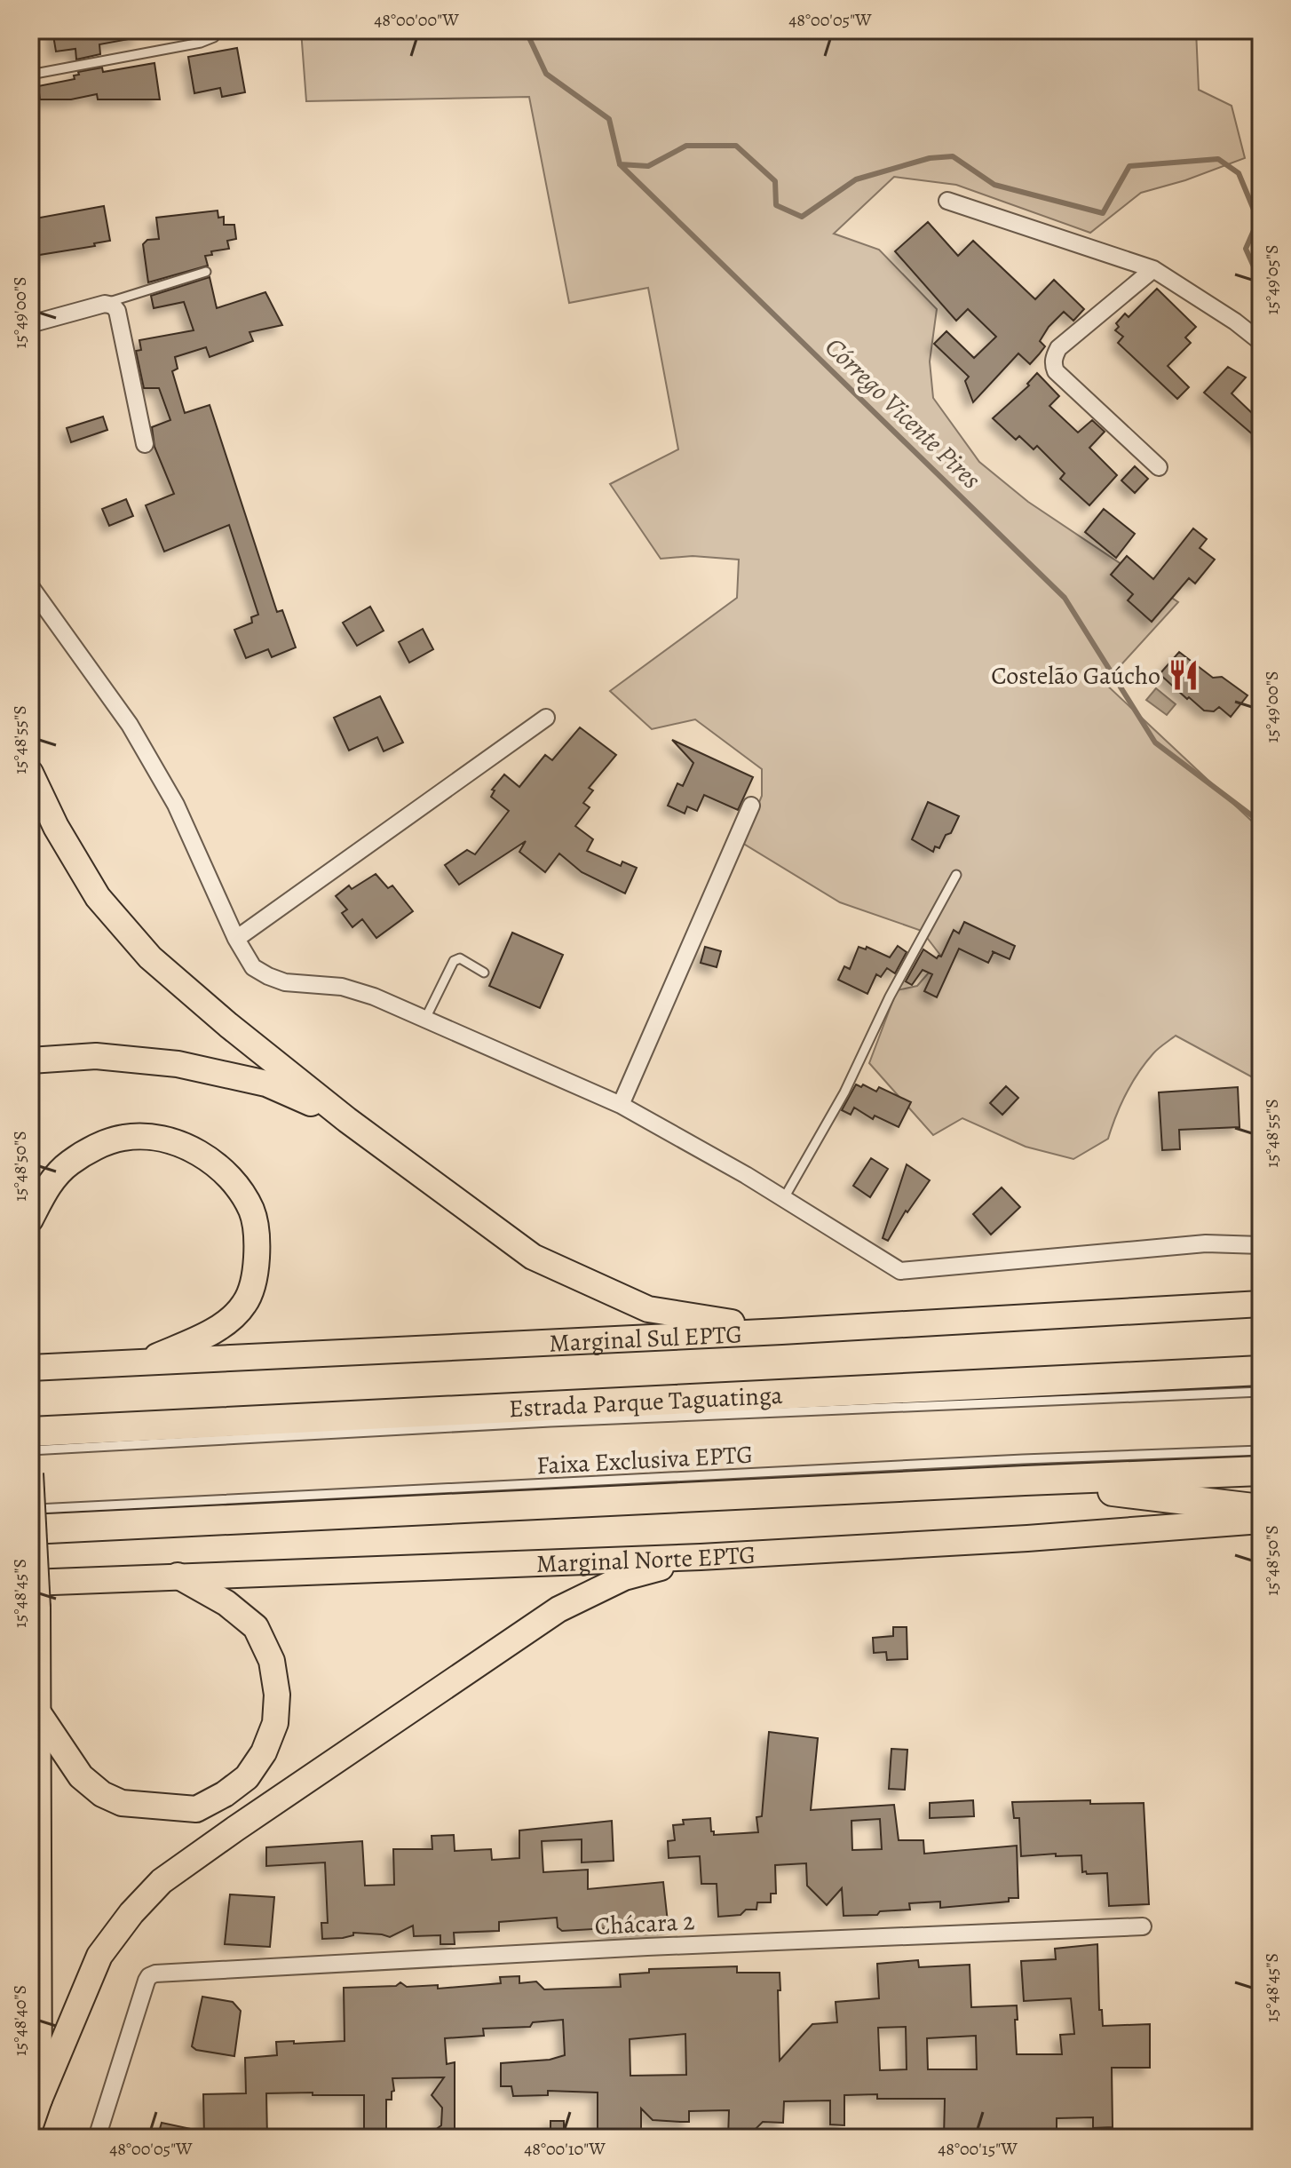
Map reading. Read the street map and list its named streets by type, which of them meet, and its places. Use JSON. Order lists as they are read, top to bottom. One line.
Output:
{"streets":{"highway":["Estrada Parque Taguatinga"],"main road":["Marginal Sul EPTG","Marginal Norte EPTG"],"street":["Chácara 2"],"lane":["Faixa Exclusiva EPTG"]},"water":["Córrego Vicente Pires"],"places":{"restaurant":["Costelão Gaúcho"]},"coordinates":["48°00'00\"W","48°00'05\"W","15°49'05\"S","15°49'00\"S","15°48'55\"S","15°48'50\"S","15°48'45\"S","15°48'40\"S","48°00'10\"W","48°00'15\"W"]}
